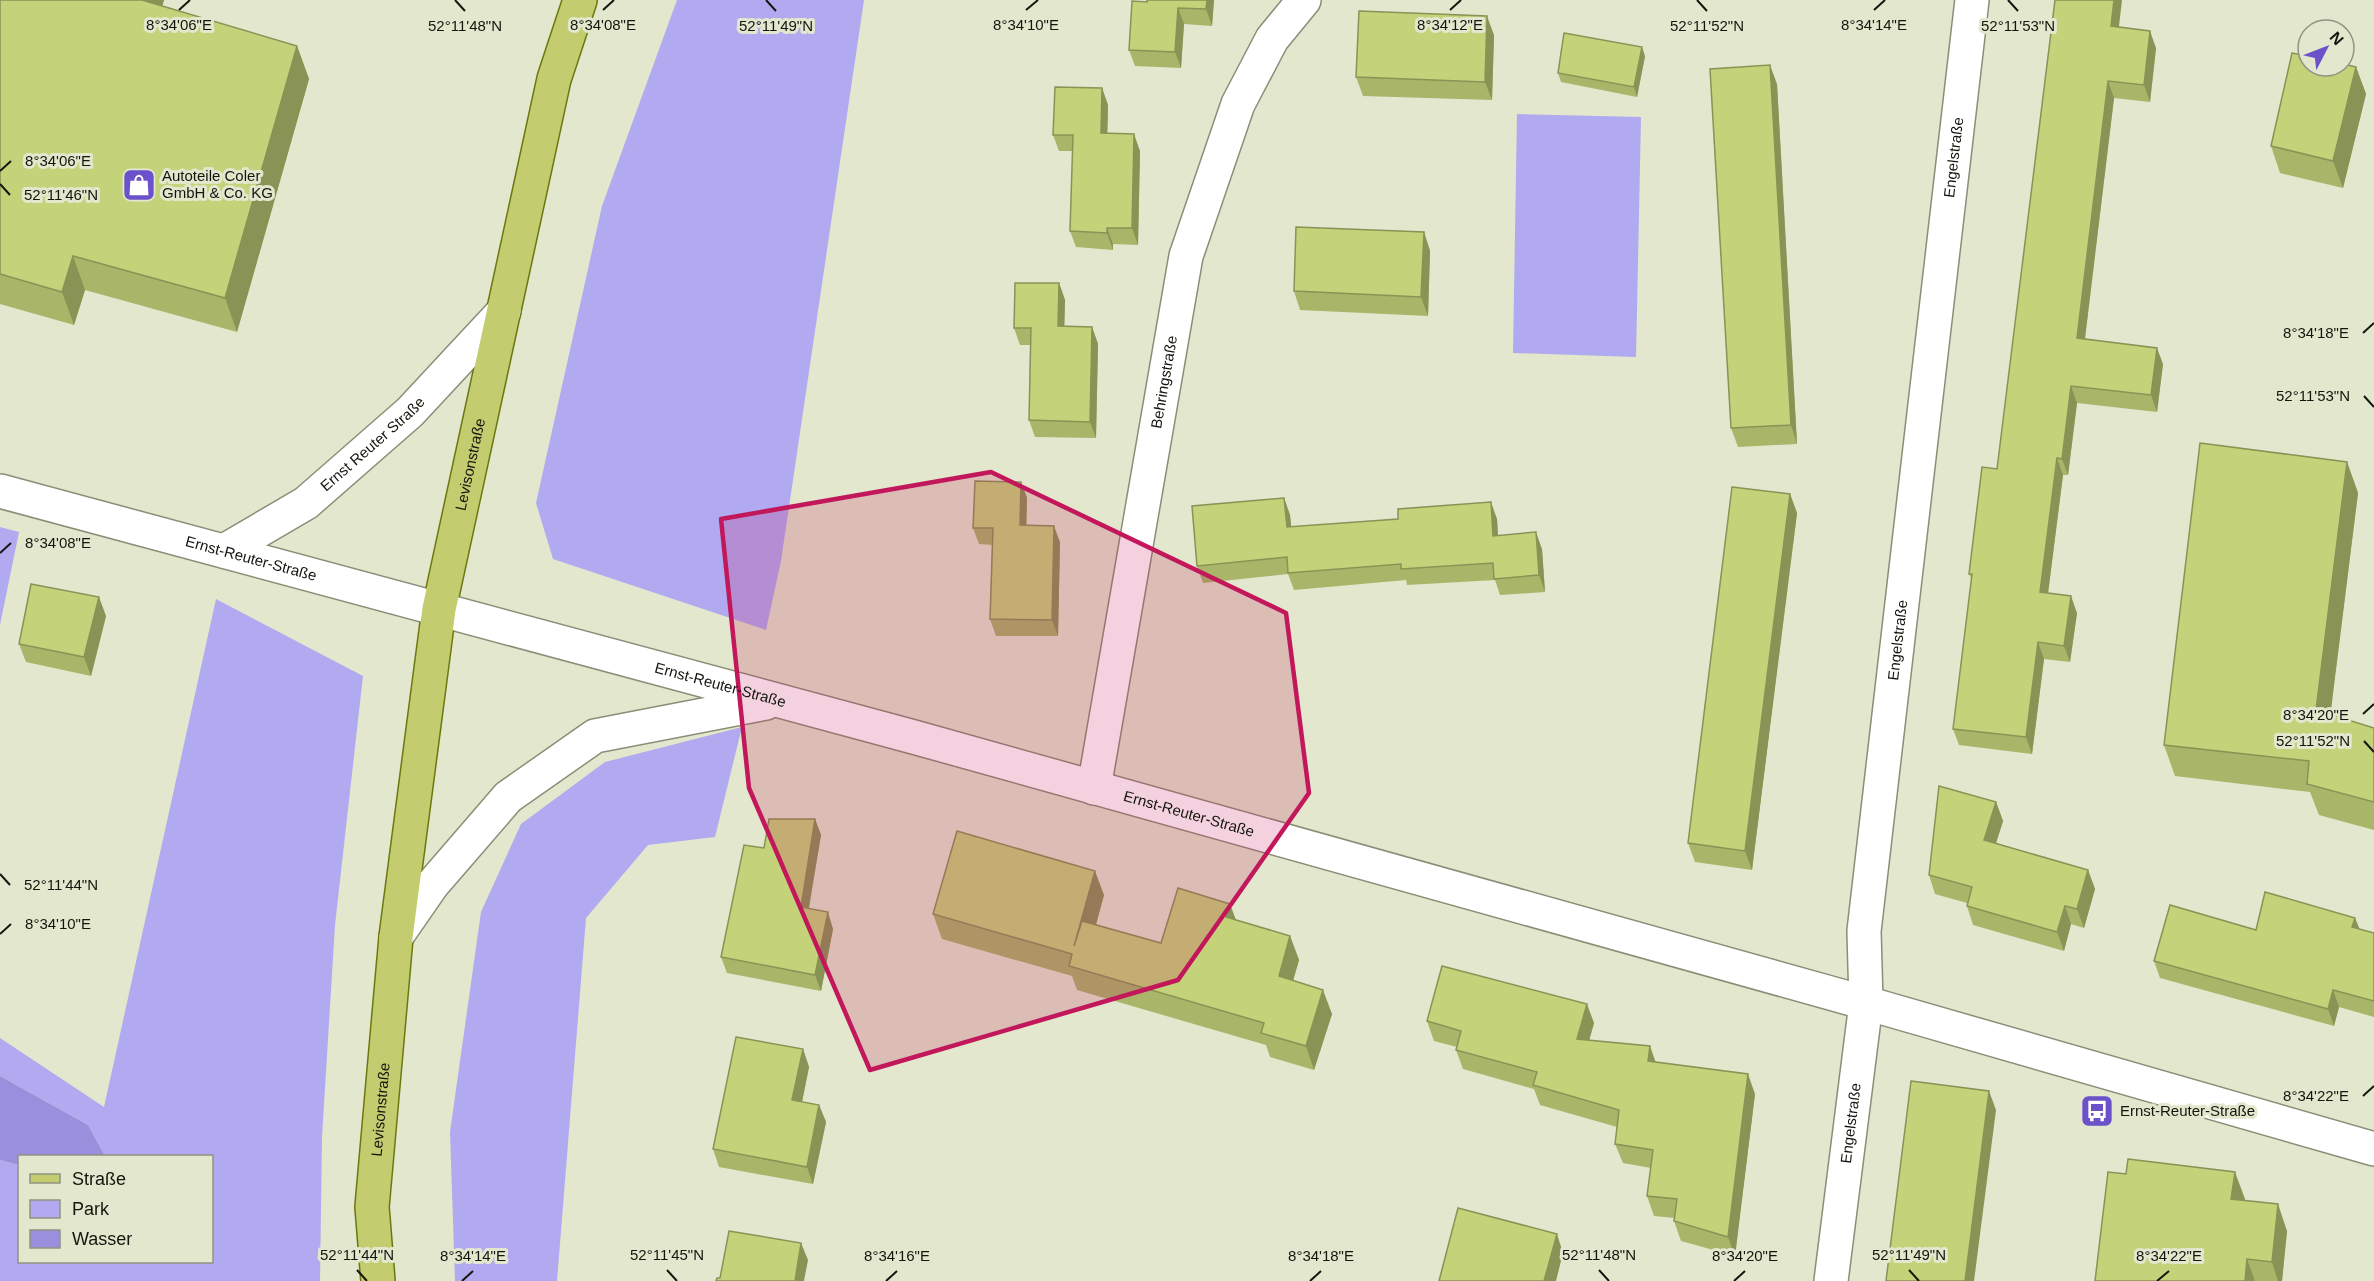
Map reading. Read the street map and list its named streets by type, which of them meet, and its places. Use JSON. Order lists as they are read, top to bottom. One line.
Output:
{"streets":{"main road":["Levisonstraße"],"street":["Engelstraße","Behringstraße","Ernst Reuter Straße","Ernst-Reuter-Straße"]},"crossings":[["Engelstraße","Ernst-Reuter-Straße"],["Behringstraße","Ernst-Reuter-Straße"],["Ernst Reuter Straße","Levisonstraße"],["Ernst Reuter Straße","Ernst-Reuter-Straße"],["Levisonstraße","Ernst-Reuter-Straße"]],"places":{"shop":["Autoteile Coler GmbH & Co. KG"],"bus stop":["Ernst-Reuter-Straße"]},"legend":["Straße","Park","Wasser"],"north":"top right","coordinates":["8°34'12\"E","8°34'14\"E","8°34'06\"E","8°34'08\"E","8°34'10\"E","52°11'48\"N","52°11'49\"N","52°11'52\"N","52°11'53\"N","52°11'46\"N","8°34'18\"E","8°34'20\"E","52°11'44\"N","8°34'22\"E","52°11'45\"N","8°34'16\"E"]}
